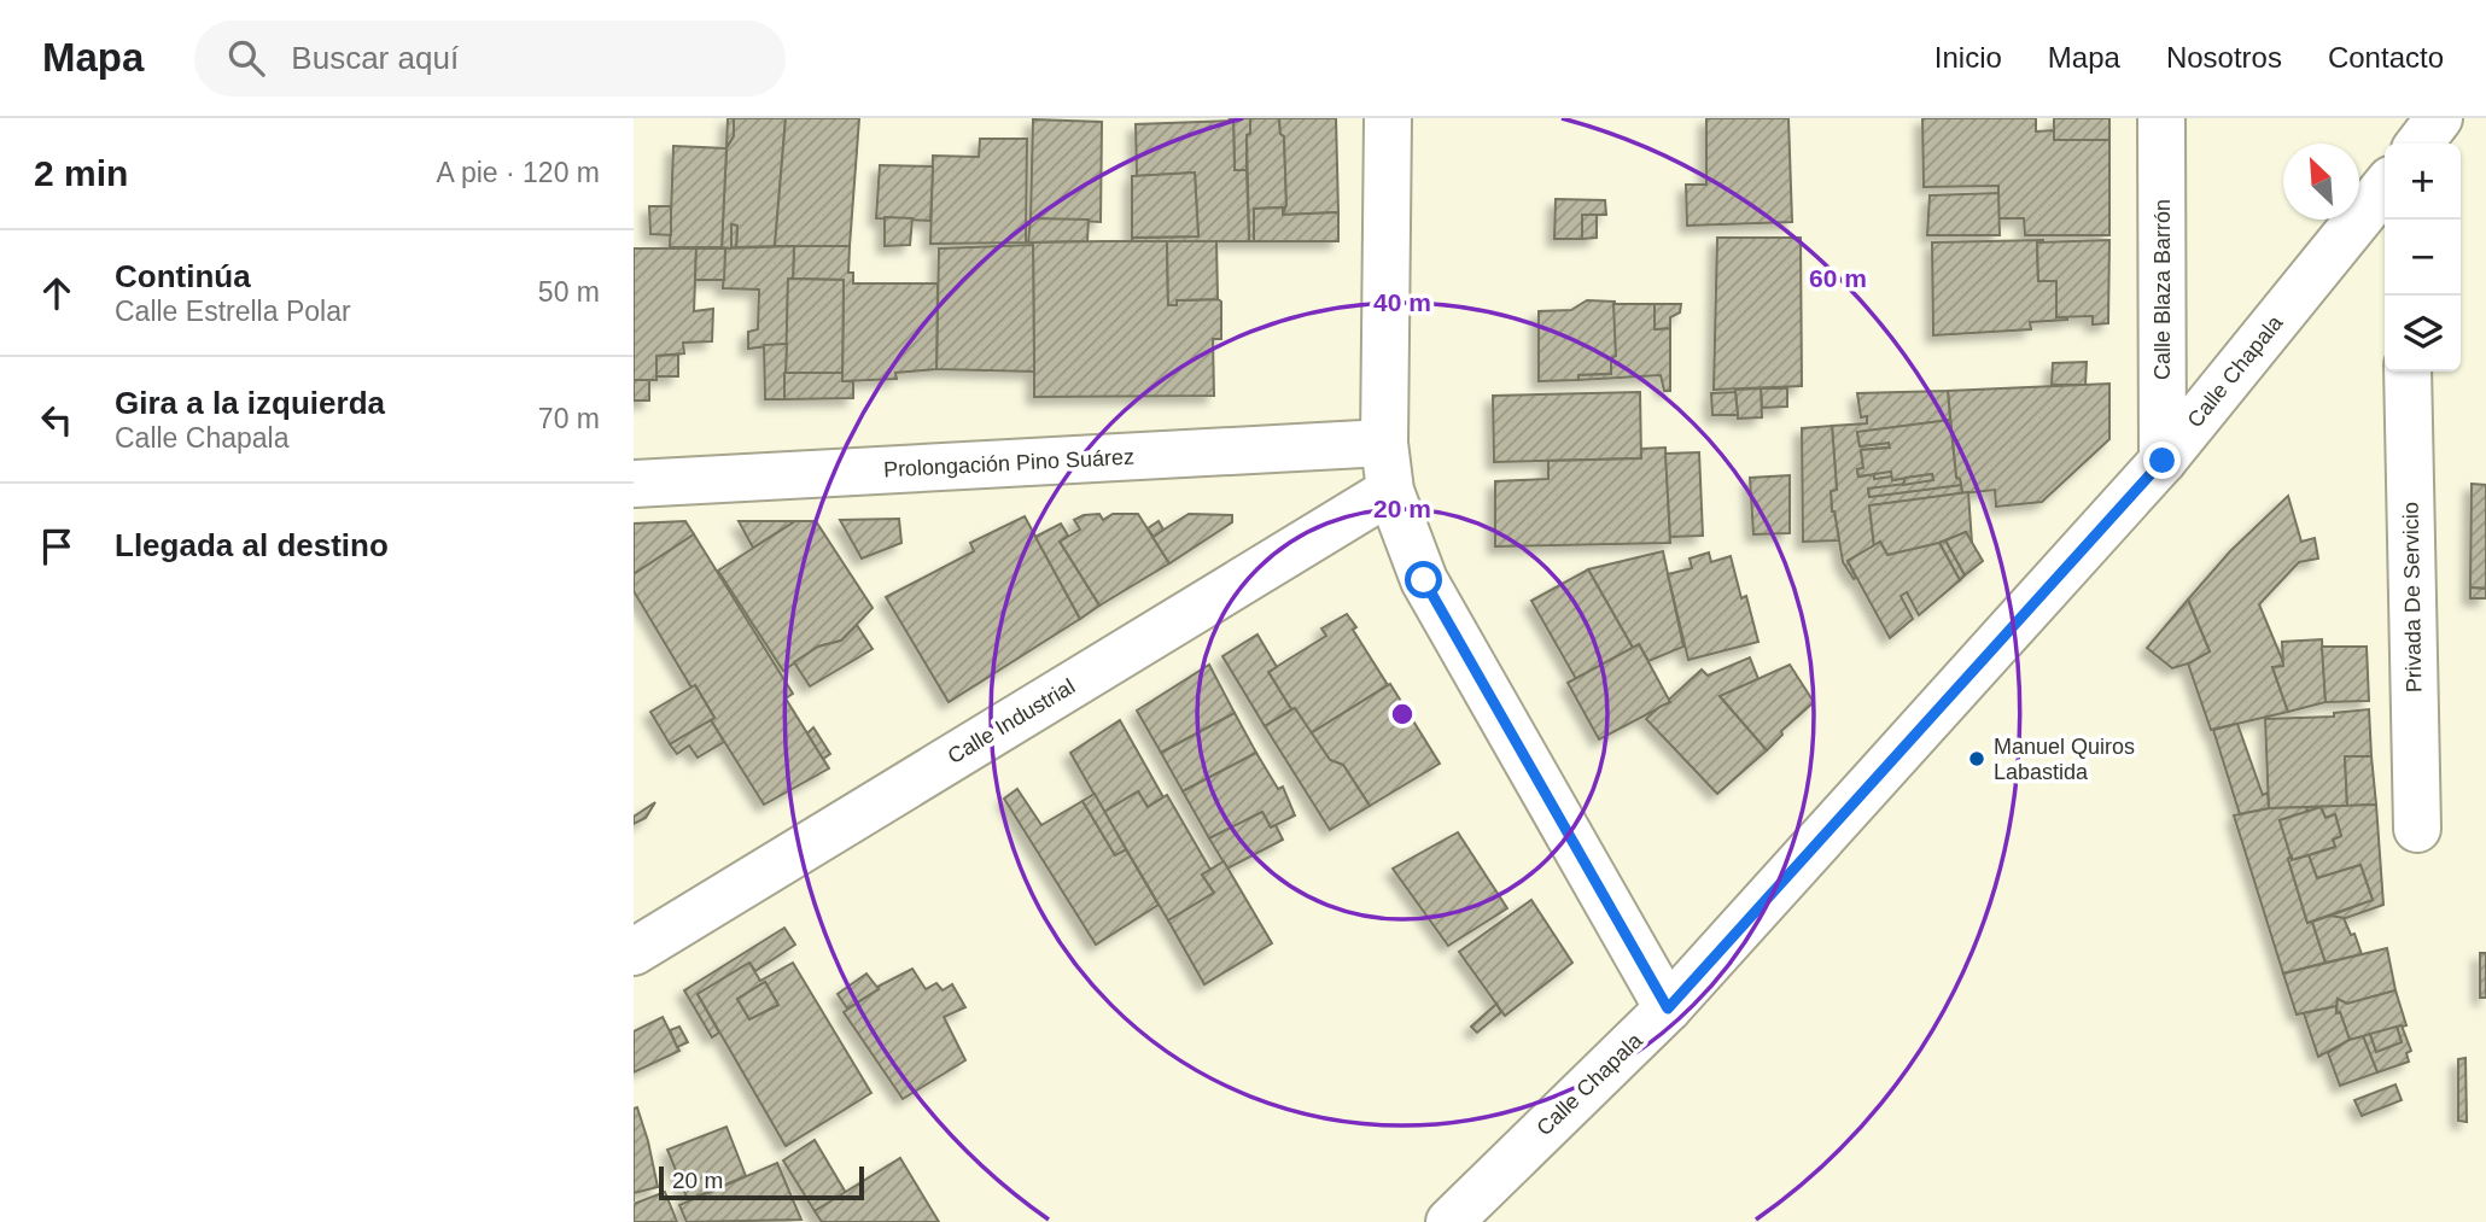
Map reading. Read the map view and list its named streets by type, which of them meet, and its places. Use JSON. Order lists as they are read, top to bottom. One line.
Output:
{"streets":{"street":["Calle Blaza Barrón","Calle Chapala","Prolongación Pino Suárez","Privada De Servicio","Calle Industrial"]},"crossings":[["Calle Blaza Barrón","Calle Chapala"]],"places":["Manuel Quiros Labastida"],"scale_bar":"20 m","north":"top left","page":{"header":"Mapa","search":"Buscar aquí","nav":["Inicio","Mapa","Nosotros","Contacto"],"heading":["2 min","A pie · 120 m"],"map_buttons":["+","−"],"list":[["Continúa","Calle Estrella Polar","50 m"],["Gira a la izquierda","Calle Chapala","70 m"],"Llegada al destino"],"scale":"20 m"},"rings":["60 m","40 m","20 m"]}
